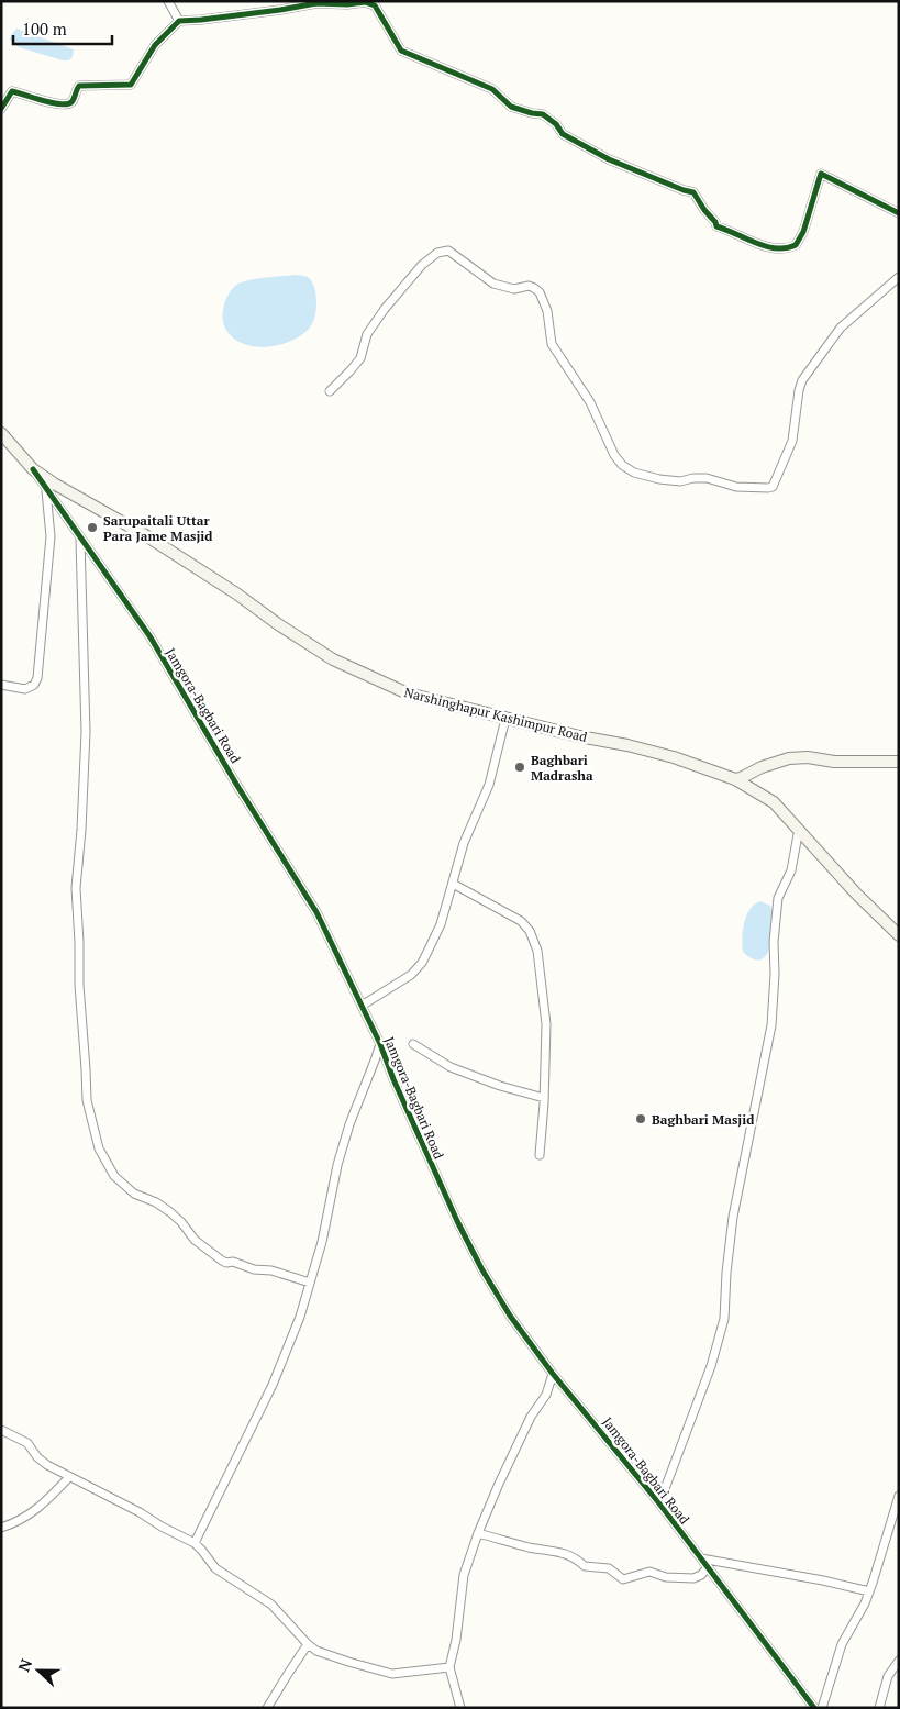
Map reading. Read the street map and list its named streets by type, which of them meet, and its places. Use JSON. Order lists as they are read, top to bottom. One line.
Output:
{"streets":{"main road":["Narshinghapur Kashimpur Road"],"street":["Jamgora-Bagbari Road"]},"crossings":[["Jamgora-Bagbari Road","Narshinghapur Kashimpur Road"]],"places":["Sarupaitali Uttar Para Jame Masjid","Baghbari Madrasha","Baghbari Masjid"],"scale_bar":"100 m","north":"left"}
